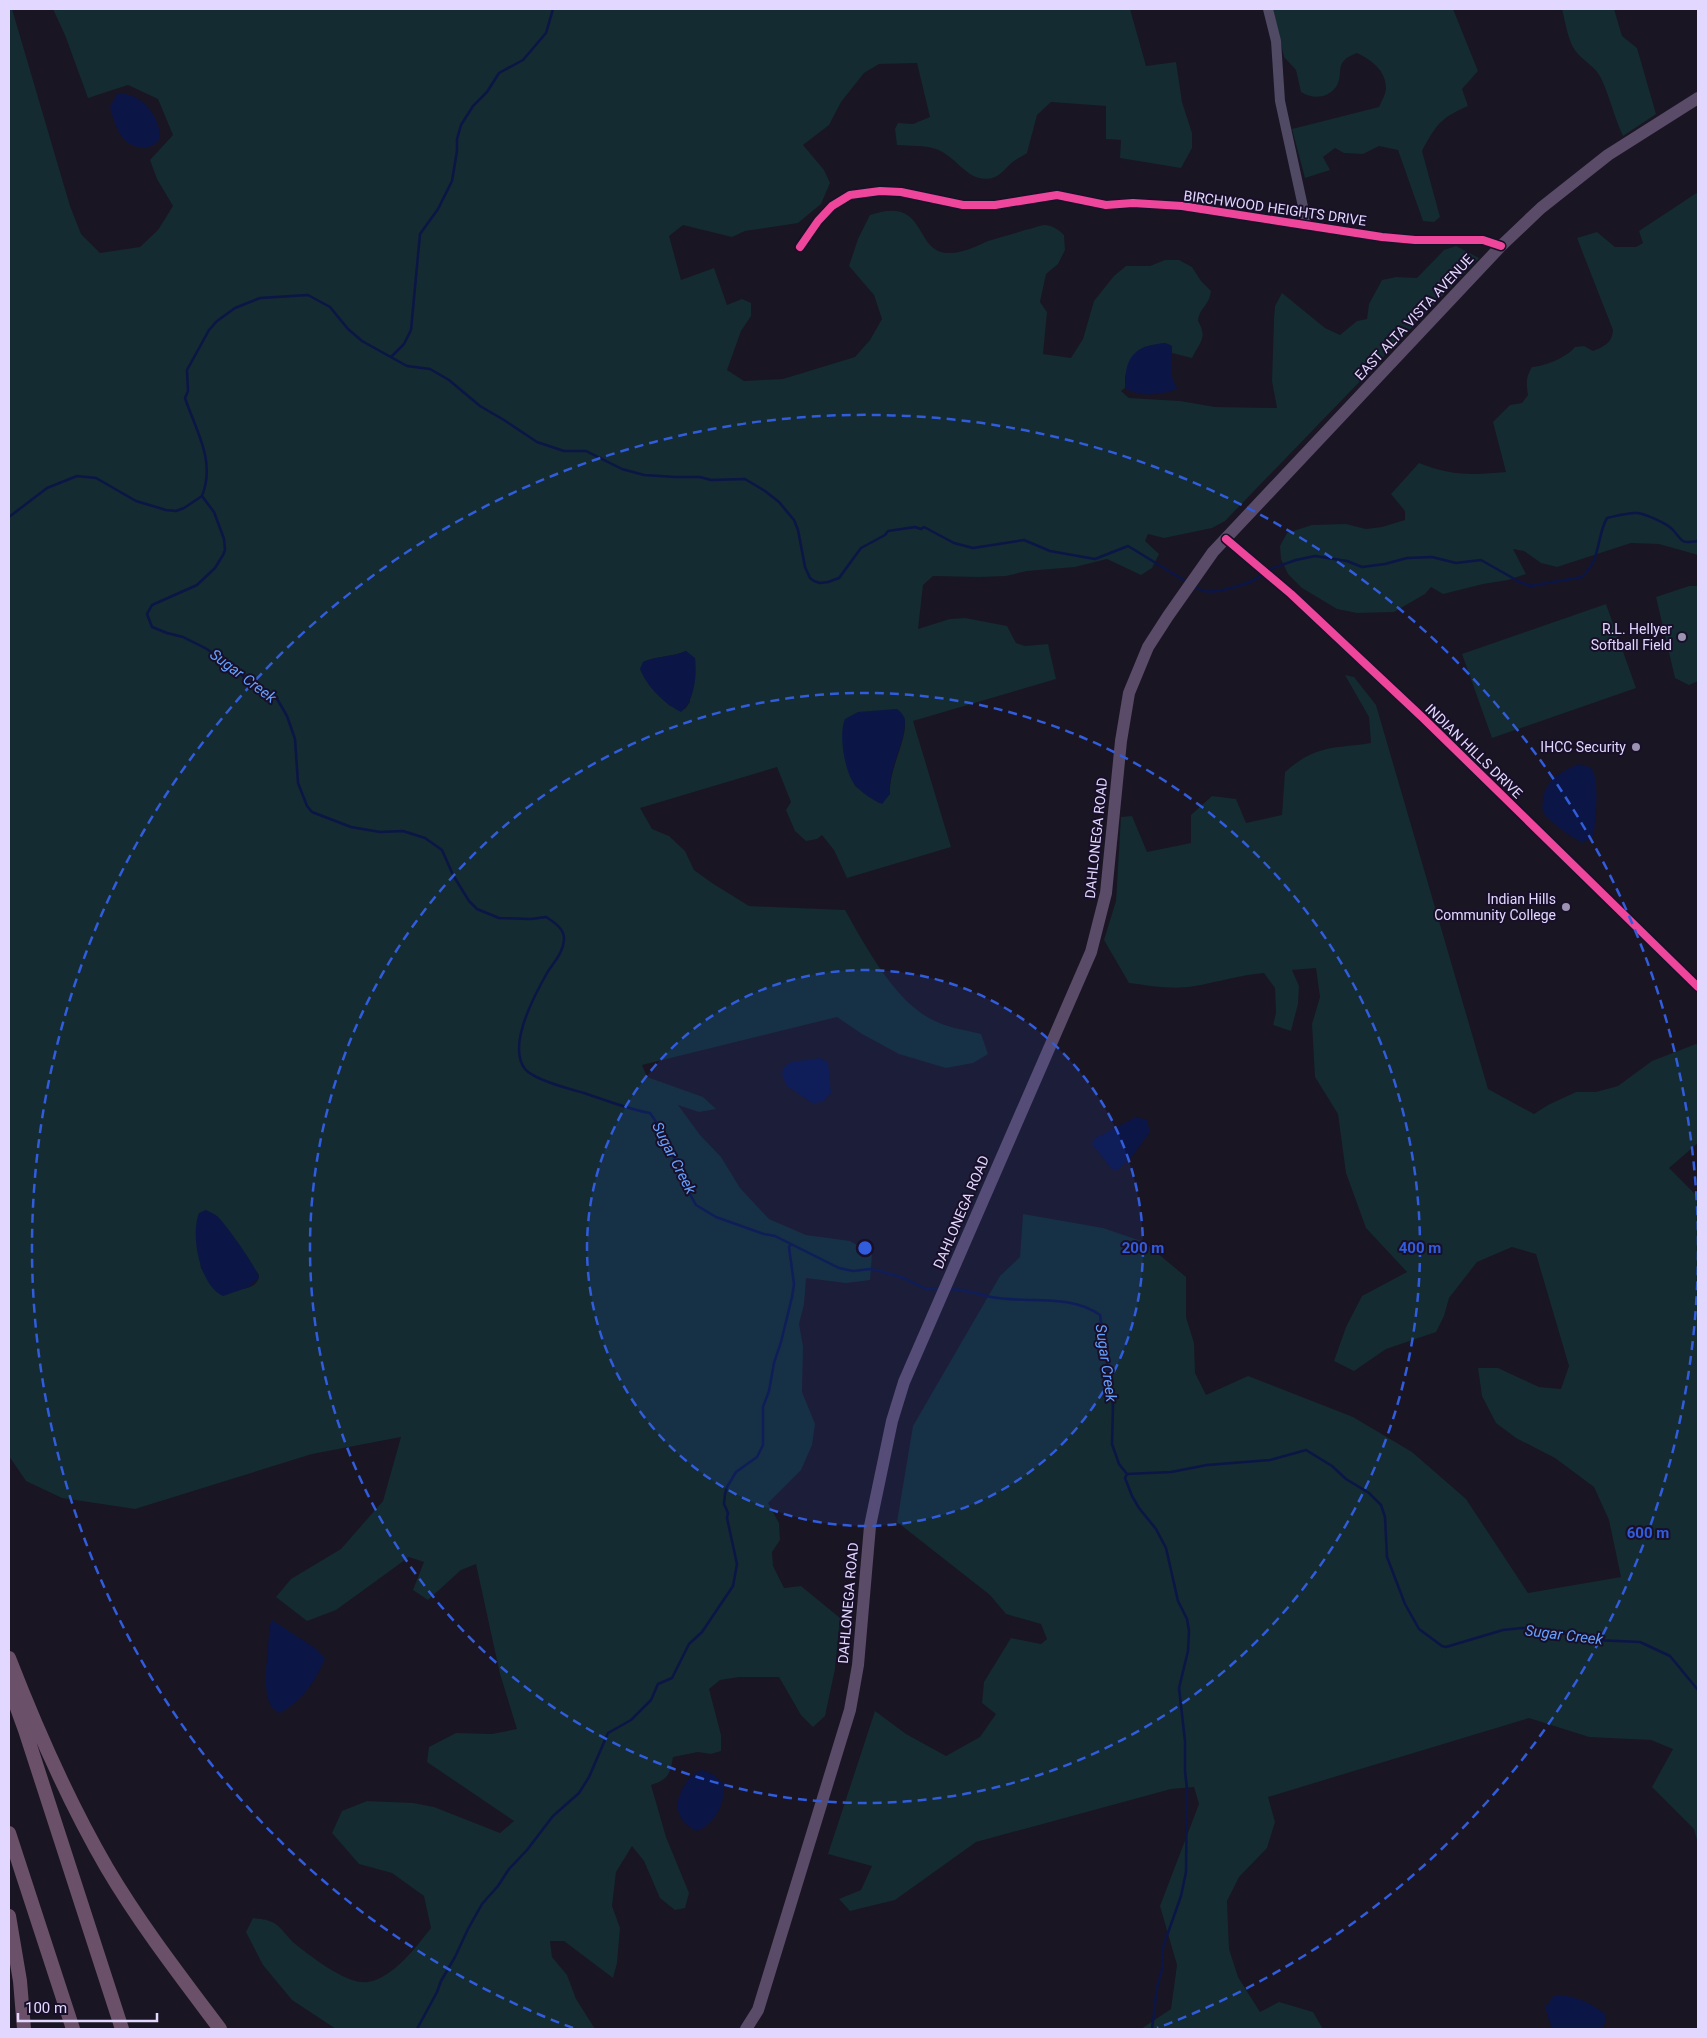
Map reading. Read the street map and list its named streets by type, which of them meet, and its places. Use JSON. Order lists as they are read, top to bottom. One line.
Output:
{"streets":{"main road":["EAST ALTA VISTA AVENUE","DAHLONEGA ROAD"],"street":["BIRCHWOOD HEIGHTS DRIVE","INDIAN HILLS DRIVE"]},"crossings":[["BIRCHWOOD HEIGHTS DRIVE","EAST ALTA VISTA AVENUE"],["EAST ALTA VISTA AVENUE","DAHLONEGA ROAD"],["INDIAN HILLS DRIVE","DAHLONEGA ROAD"]],"water":["Sugar Creek"],"places":["R.L. Hellyer Softball Field","IHCC Security","Indian Hills Community College"],"scale_bar":"100 m","rings":["200 m","400 m","600 m"]}
